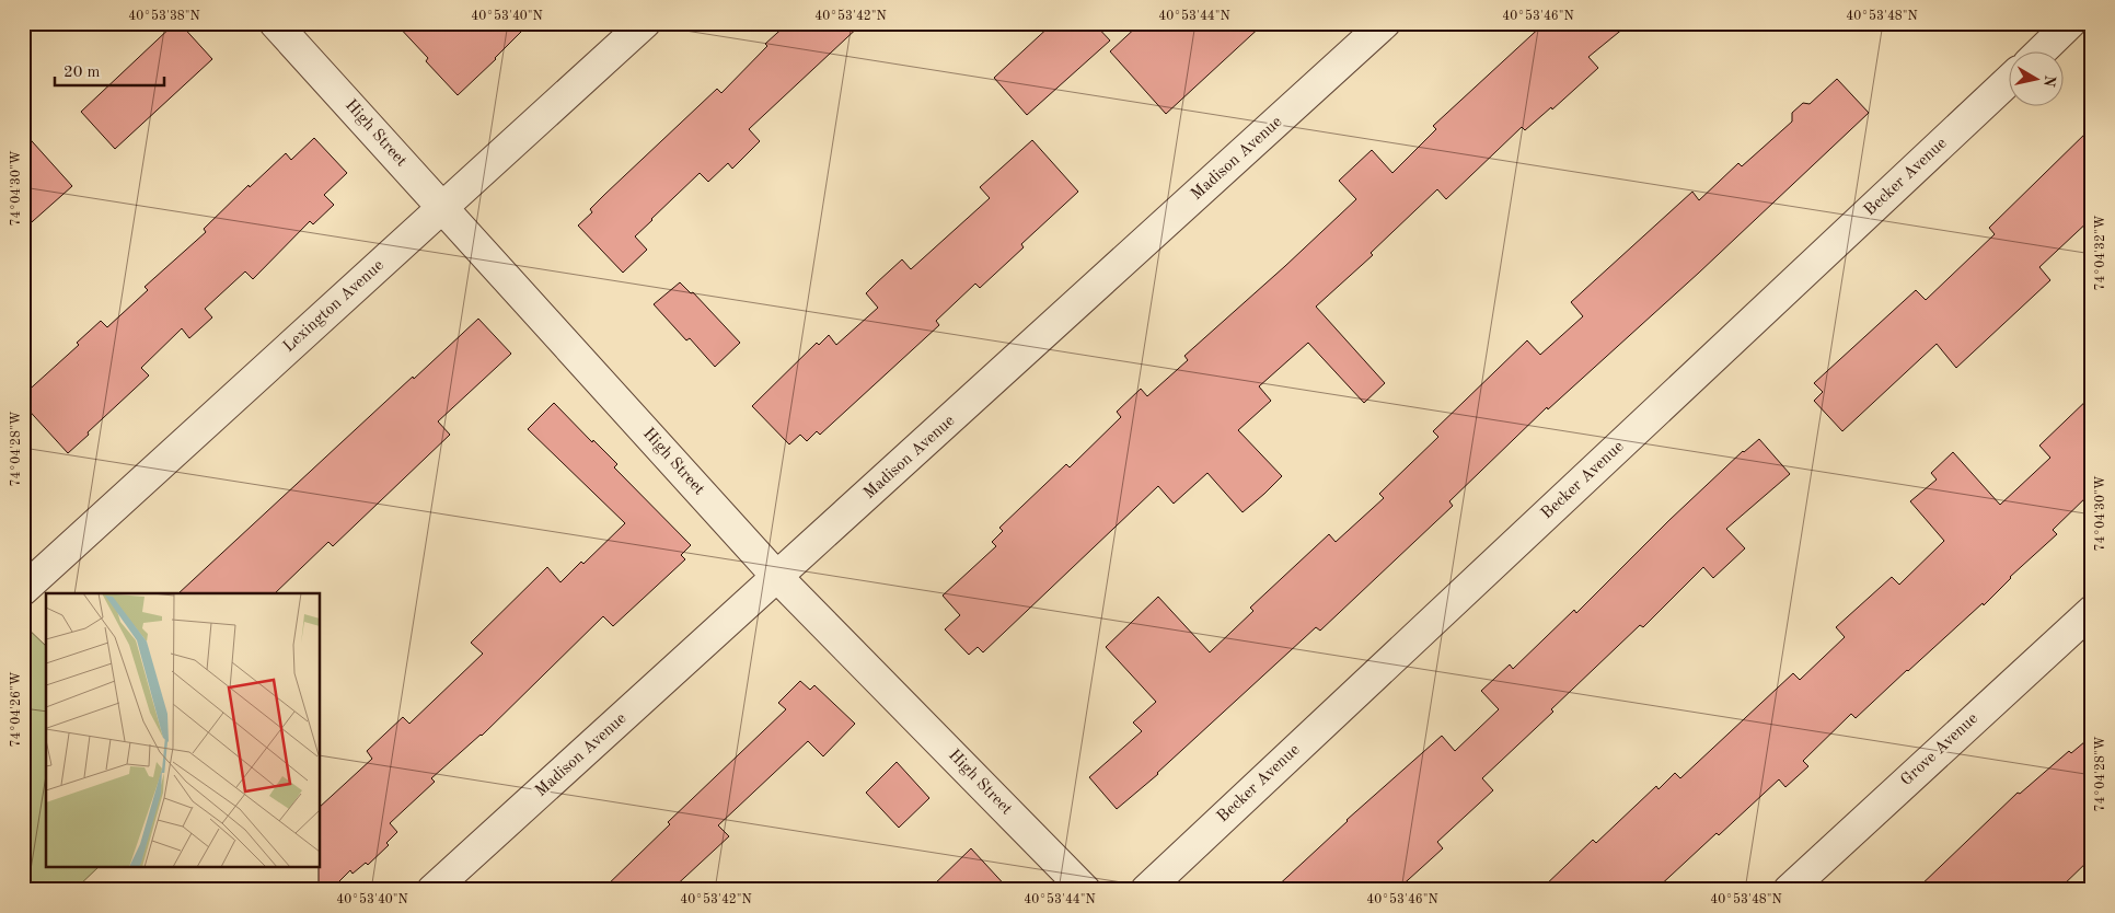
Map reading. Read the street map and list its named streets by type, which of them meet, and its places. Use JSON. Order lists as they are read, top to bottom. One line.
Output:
{"streets":{"street":["High Street","Madison Avenue","Becker Avenue","Lexington Avenue","Grove Avenue"]},"crossings":[["High Street","Madison Avenue"],["High Street","Lexington Avenue"]],"scale_bar":"20 m","north":"right","coordinates":["40°53'38\"N","40°53'40\"N","40°53'42\"N","40°53'44\"N","40°53'46\"N","40°53'48\"N","74°04'30\"W","74°04'32\"W","74°04'28\"W","74°04'26\"W"]}
